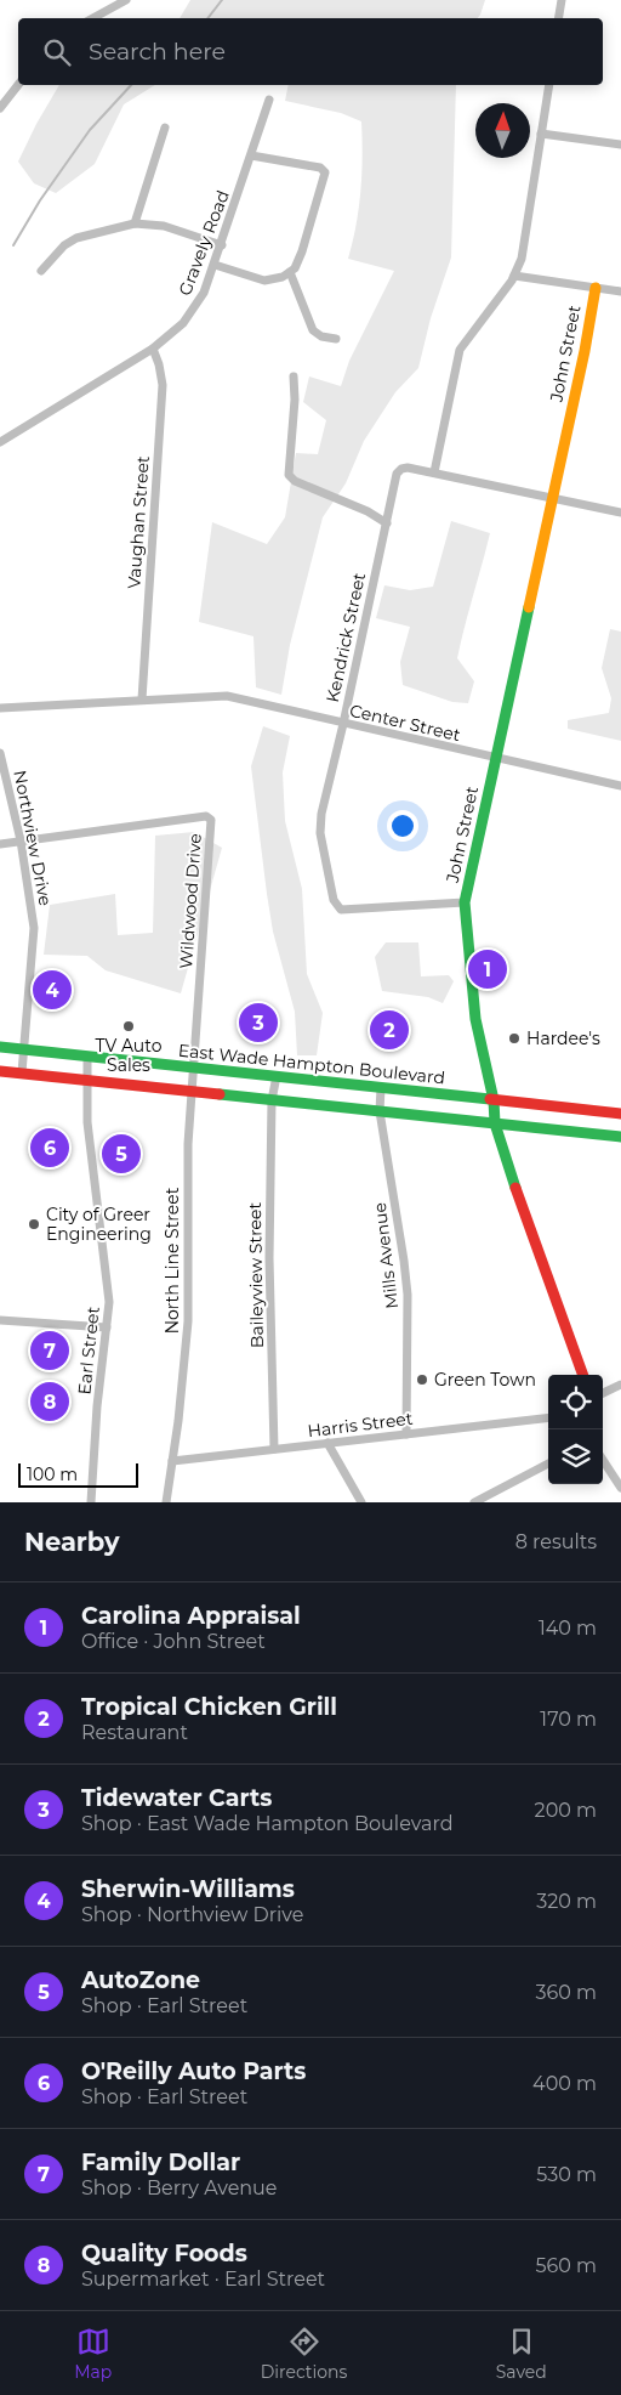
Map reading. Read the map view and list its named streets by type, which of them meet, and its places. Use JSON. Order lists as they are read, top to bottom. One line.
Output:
{"streets":{"main road":["John Street","East Wade Hampton Boulevard"],"street":["Gravely Road","Vaughan Street","Kendrick Street","Center Street","Northview Drive","Wildwood Drive","Mills Avenue","North Line Street","Baileyview Street","Earl Street","Harris Street"]},"crossings":[["Gravely Road","Vaughan Street"],["John Street","Kendrick Street"],["John Street","Center Street"],["John Street","East Wade Hampton Boulevard"],["Vaughan Street","Center Street"],["Kendrick Street","Center Street"],["Northview Drive","Wildwood Drive"],["Northview Drive","East Wade Hampton Boulevard"],["Wildwood Drive","East Wade Hampton Boulevard"],["Wildwood Drive","North Line Street"],["East Wade Hampton Boulevard","Mills Avenue"],["East Wade Hampton Boulevard","Baileyview Street"],["East Wade Hampton Boulevard","Earl Street"],["Mills Avenue","Harris Street"],["North Line Street","Harris Street"],["Baileyview Street","Harris Street"]],"places":["TV Auto Sales","Hardee's","City of Greer Engineering","Green Town"],"scale_bar":"100 m","north":"top","page":{"search":"Search here","pins":["1","4","3","2","6","5","7","8"],"scale":"100 m","heading":["Nearby","8 results"],"list":[{"mark":"1","name":"Carolina Appraisal","note":"Office · John Street","value":"140 m"},{"mark":"2","name":"Tropical Chicken Grill","note":"Restaurant","value":"170 m"},{"mark":"3","name":"Tidewater Carts","note":"Shop · East Wade Hampton Boulevard","value":"200 m"},{"mark":"4","name":"Sherwin-Williams","note":"Shop · Northview Drive","value":"320 m"},{"mark":"5","name":"AutoZone","note":"Shop · Earl Street","value":"360 m"},{"mark":"6","name":"O'Reilly Auto Parts","note":"Shop · Earl Street","value":"400 m"},{"mark":"7","name":"Family Dollar","note":"Shop · Berry Avenue","value":"530 m"},{"mark":"8","name":"Quality Foods","note":"Supermarket · Earl Street","value":"560 m"}],"nav":["Map","Directions","Saved"]}}
